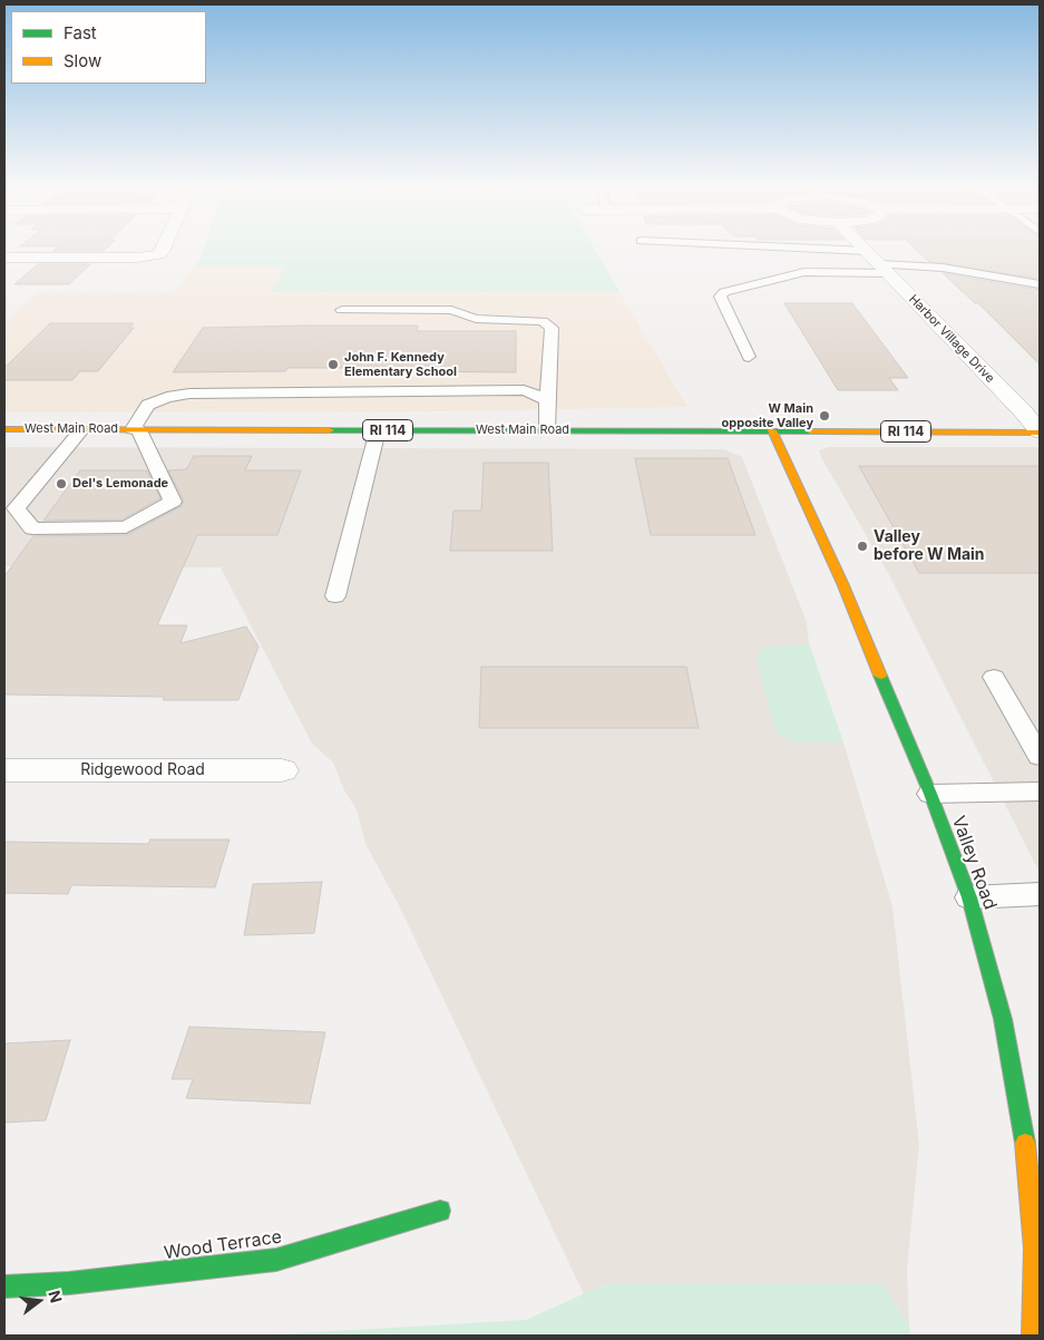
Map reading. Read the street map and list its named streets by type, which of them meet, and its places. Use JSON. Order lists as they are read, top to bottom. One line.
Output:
{"streets":{"main road":["West Main Road","RI 114","Valley Road","Wood Terrace"],"street":["Harbor Village Drive","Ridgewood Road"]},"crossings":[["Harbor Village Drive","West Main Road"],["West Main Road","Valley Road"]],"places":["John F. Kennedy Elementary School","W Main opposite Valley","Del's Lemonade","Valley before W Main"],"legend":["Fast","Slow"],"north":"right"}
